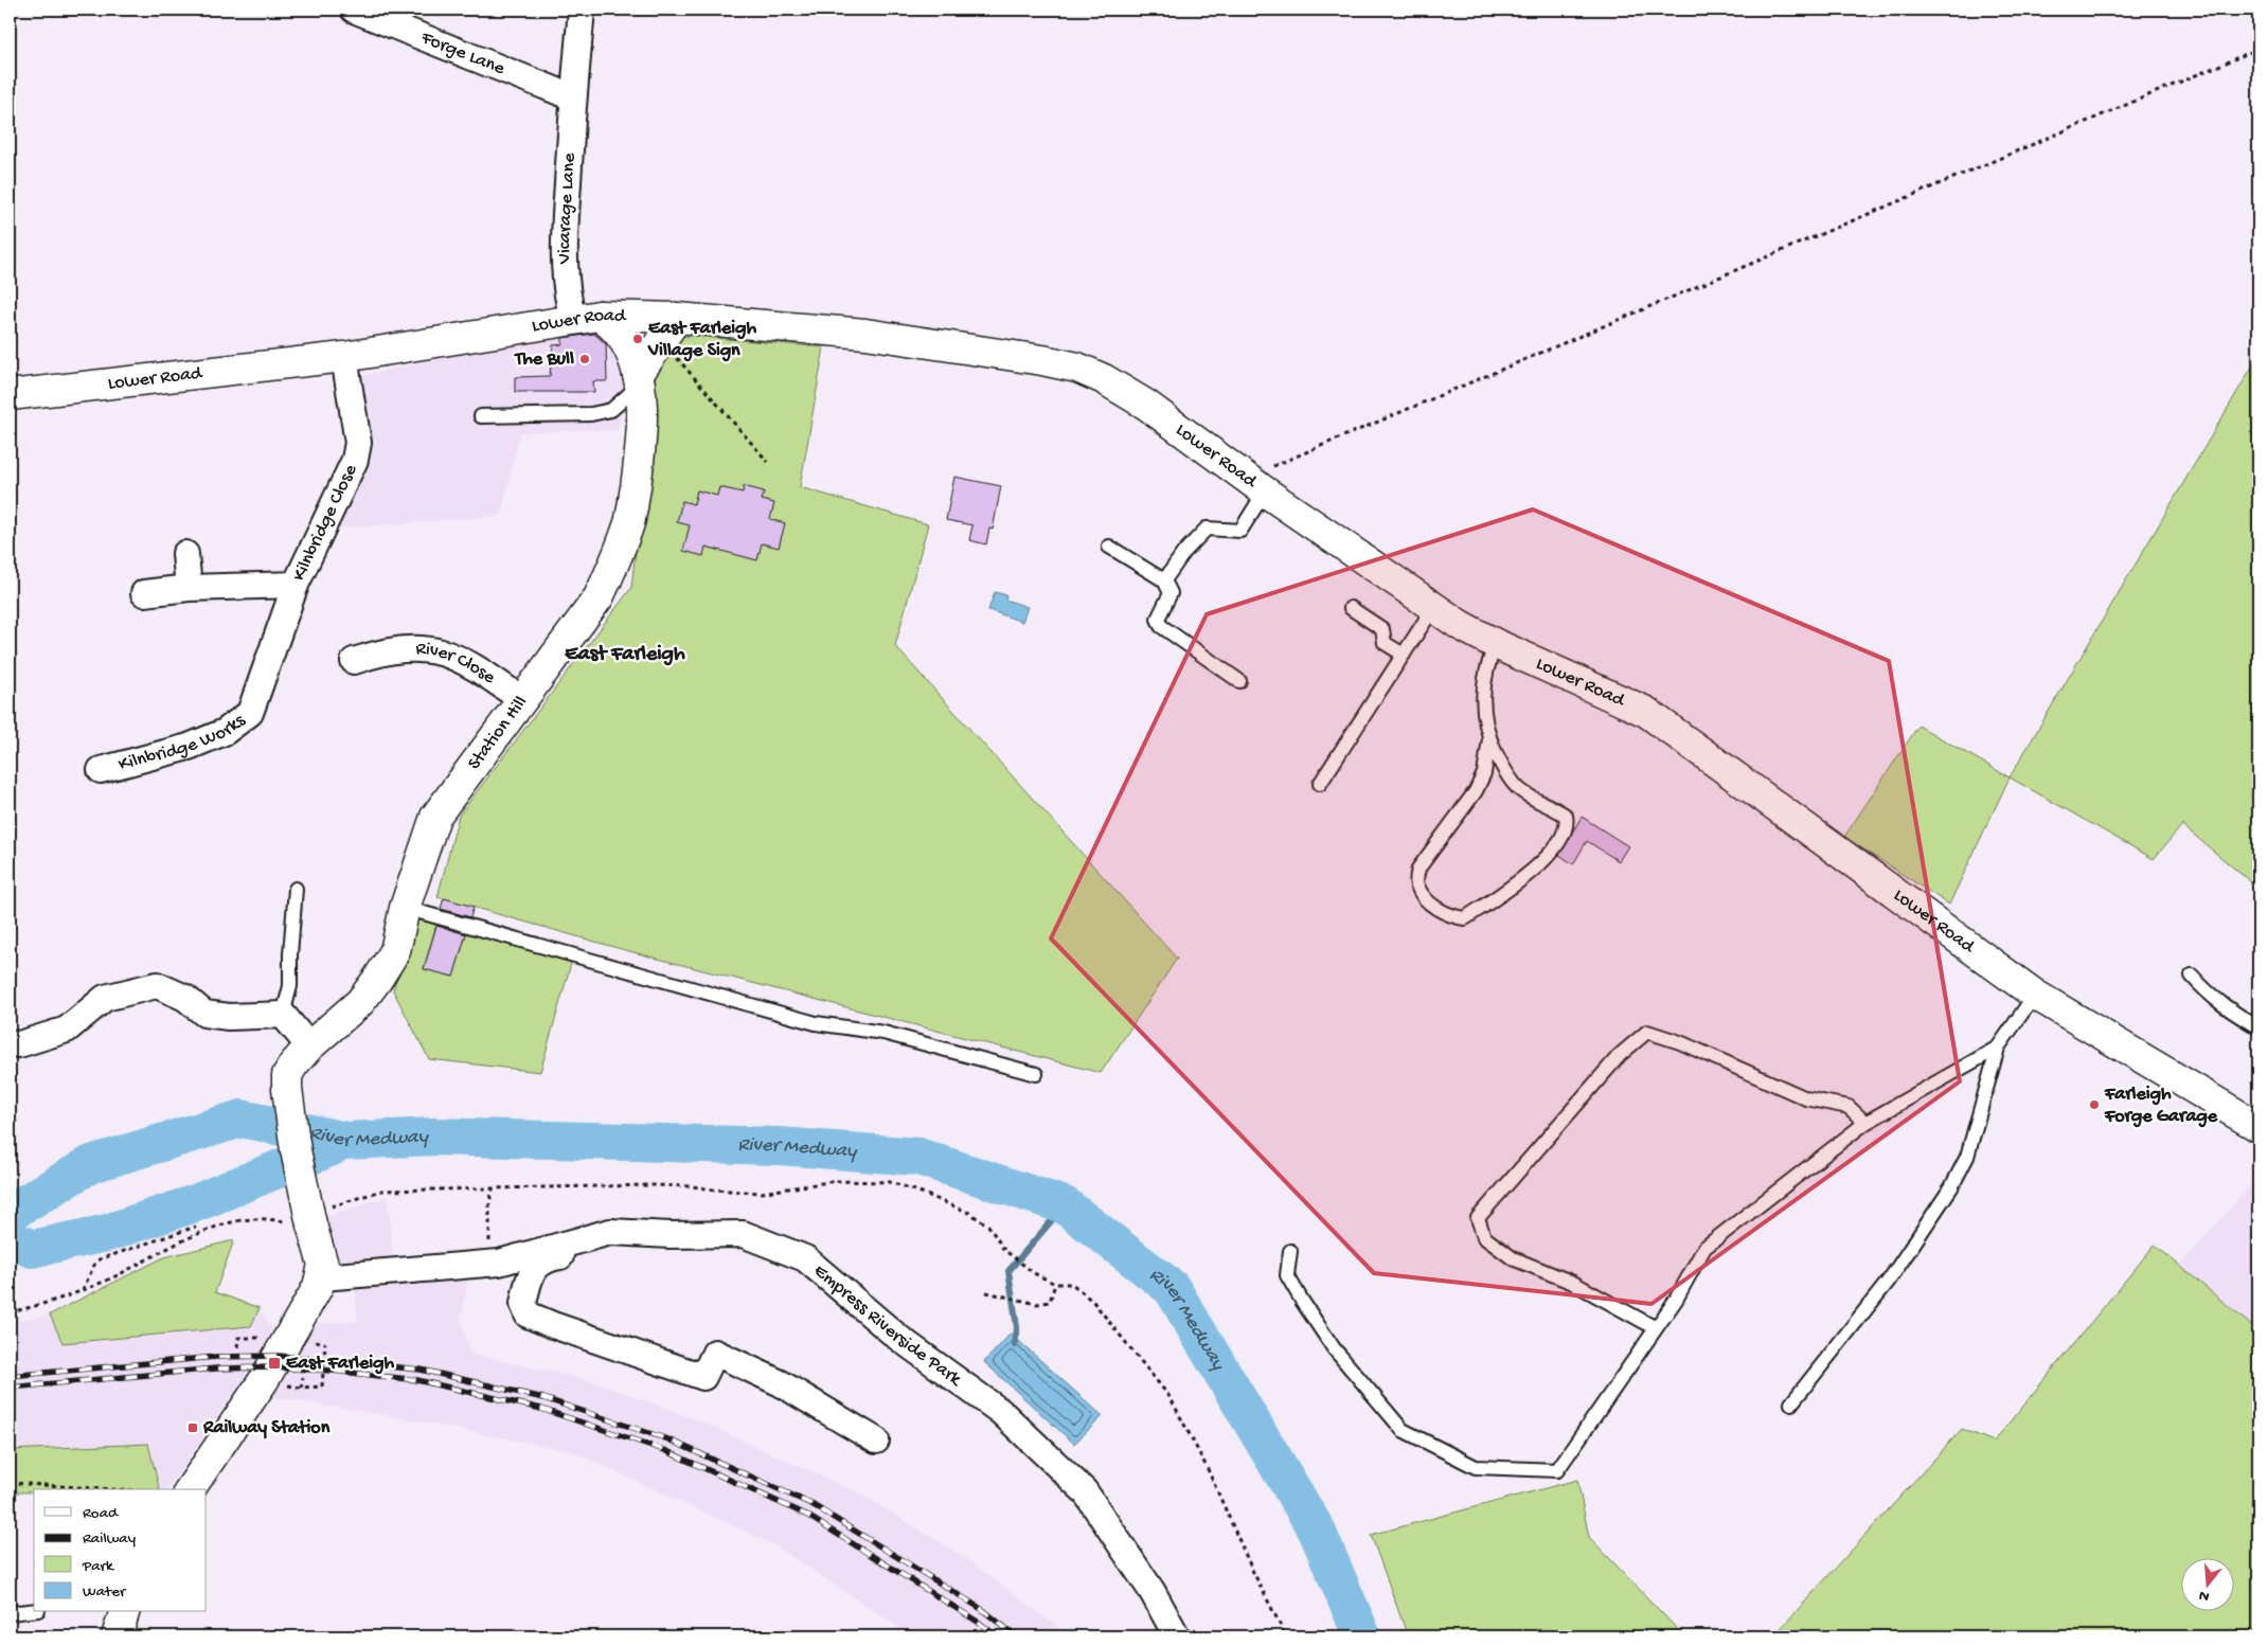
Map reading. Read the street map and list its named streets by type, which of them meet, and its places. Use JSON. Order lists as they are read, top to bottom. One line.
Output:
{"streets":{"main road":["Lower Road","Station Hill"],"street":["Forge Lane","Vicarage Lane","Kilnbridge Close","River Close","Kilnbridge Works","Empress Riverside Park"]},"crossings":[["Forge Lane","Vicarage Lane"],["Vicarage Lane","Lower Road"],["Vicarage Lane","Station Hill"],["Lower Road","Kilnbridge Close"],["Lower Road","Station Hill"],["Kilnbridge Close","Kilnbridge Works"],["River Close","Station Hill"]],"districts":["East Farleigh"],"water":["River Medway"],"places":{"other":["East Farleigh Village Sign","The Bull","Farleigh Forge Garage"],"transit":["East Farleigh","Railway Station"]},"legend":["Road","Railway","Park","Water"],"north":"bottom"}
